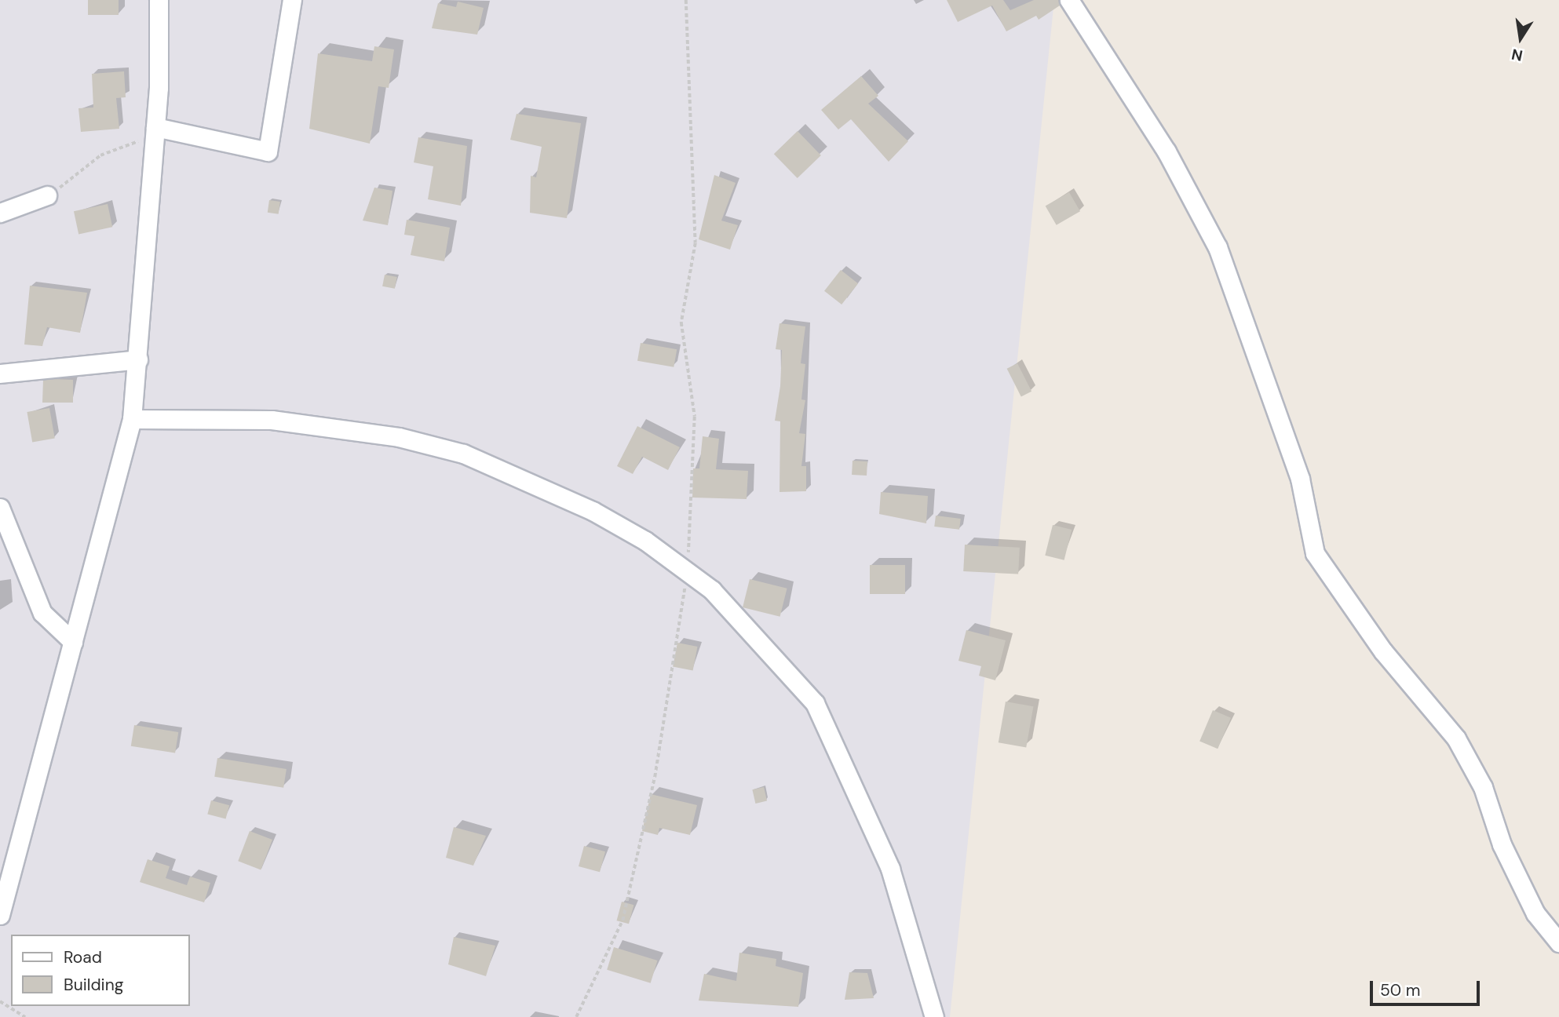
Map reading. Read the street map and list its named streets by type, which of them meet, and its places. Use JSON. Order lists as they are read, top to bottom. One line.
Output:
{"legend":["Road","Building"],"scale_bar":"50 m","north":"bottom"}
